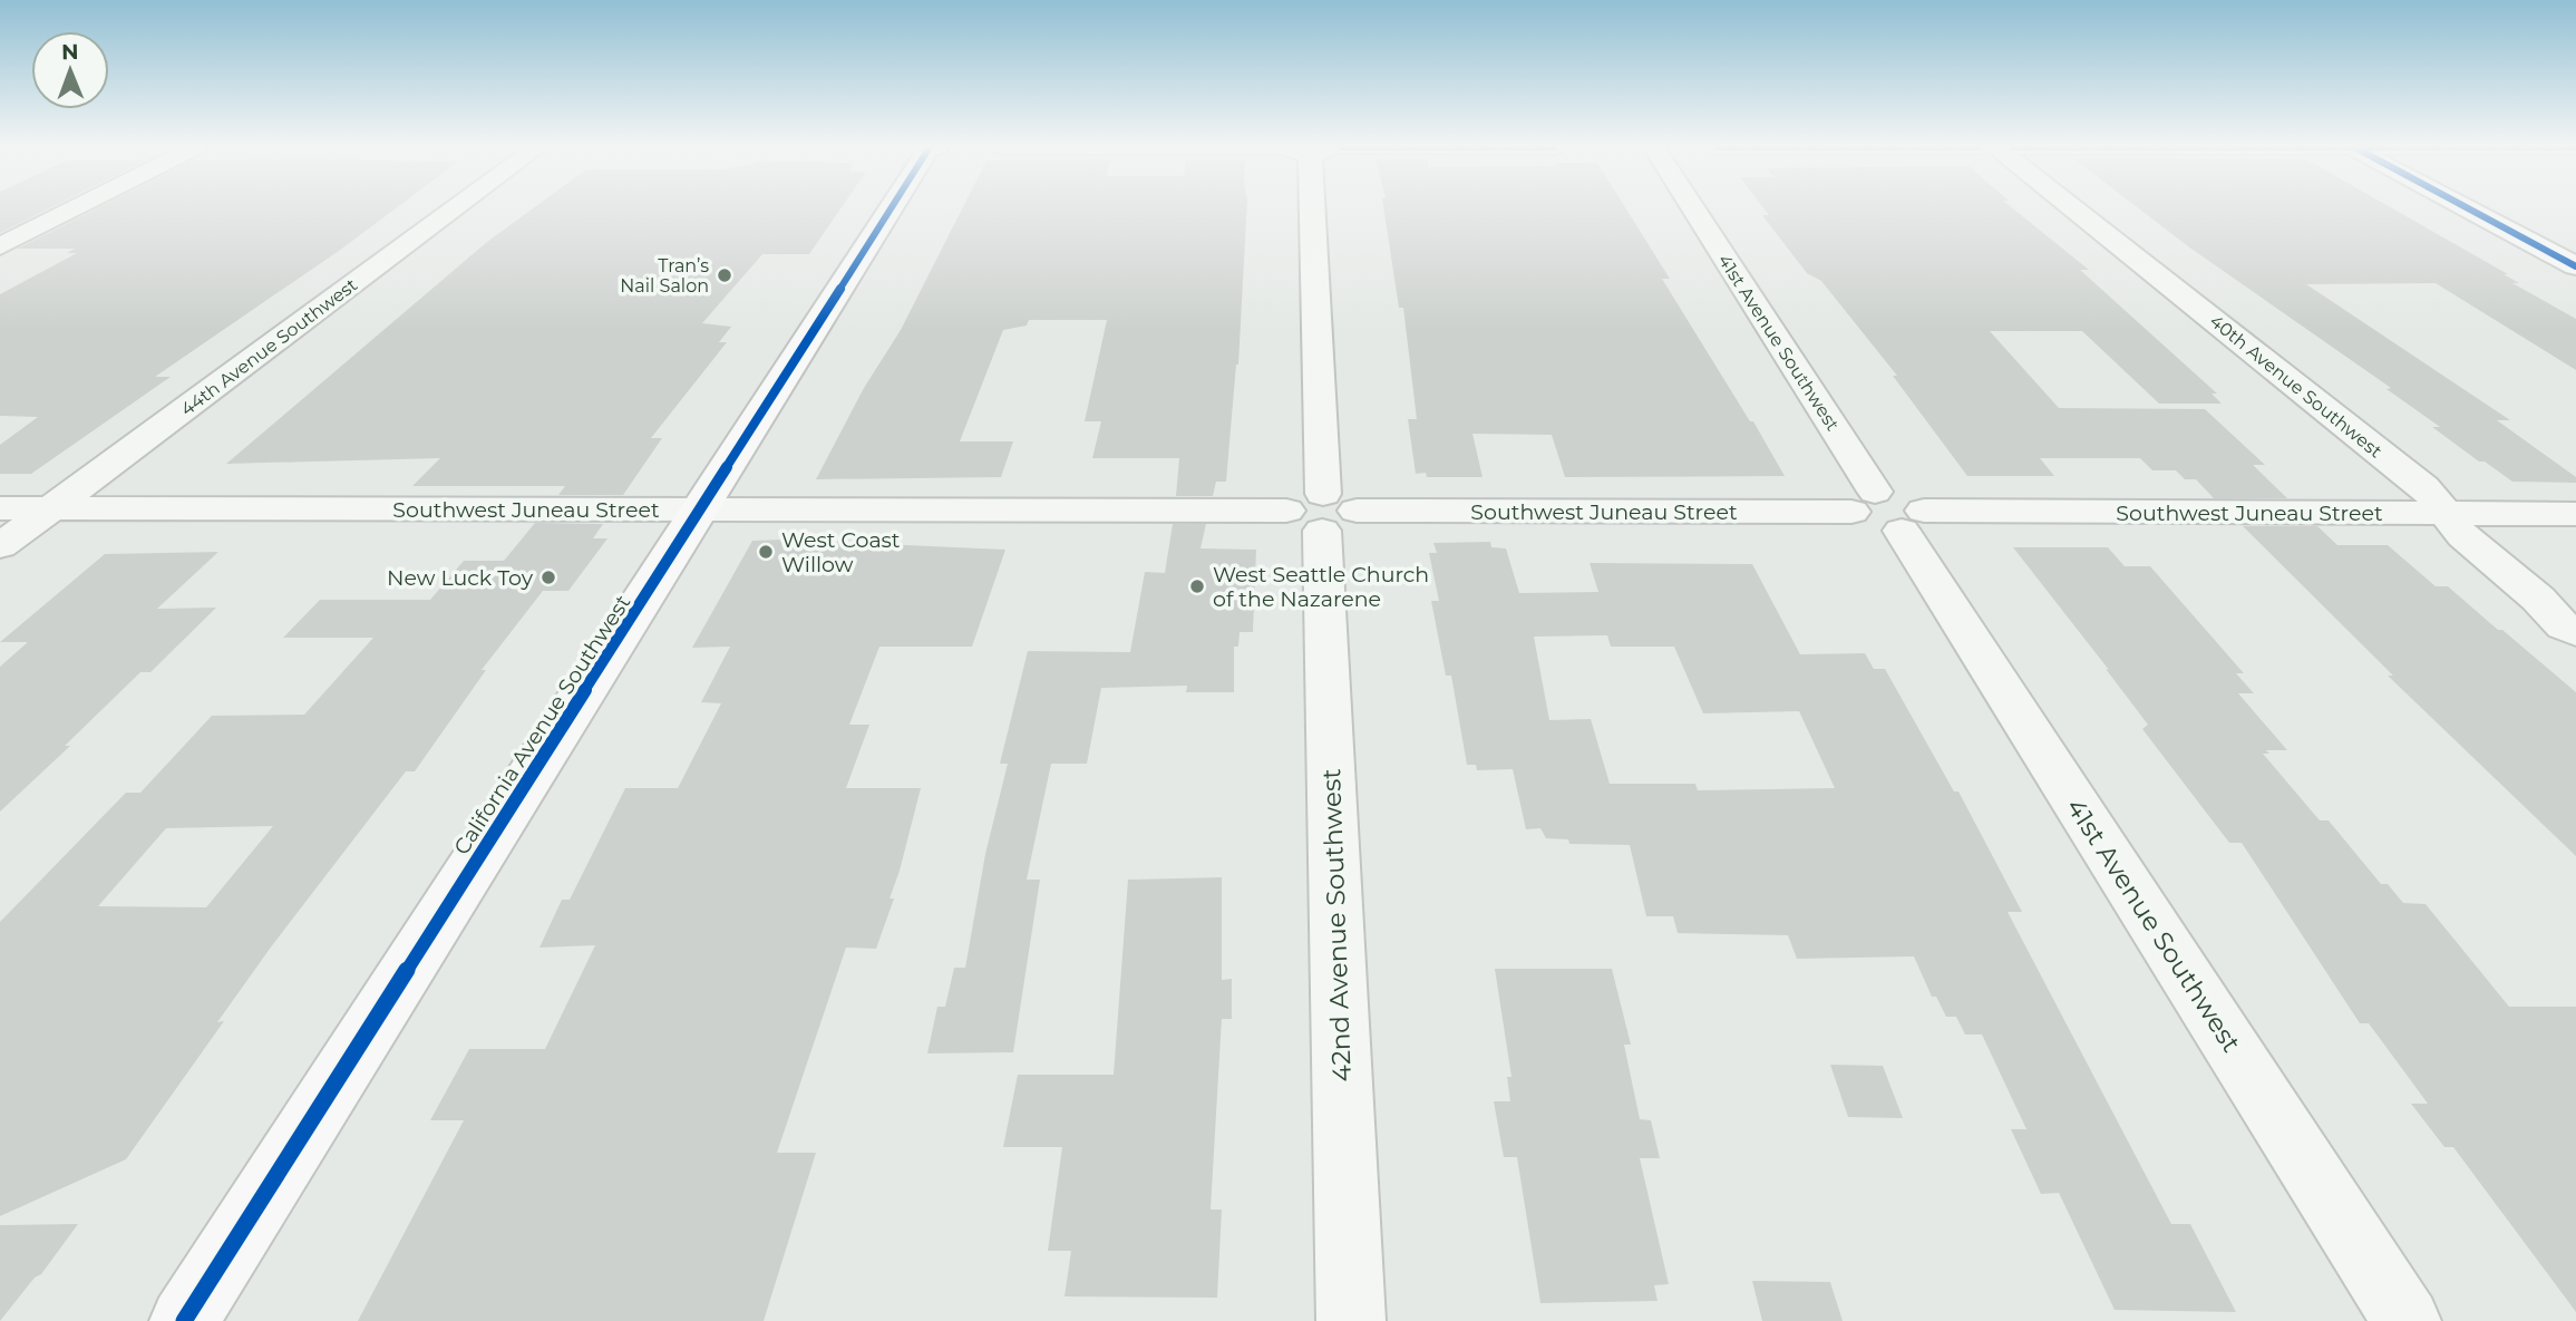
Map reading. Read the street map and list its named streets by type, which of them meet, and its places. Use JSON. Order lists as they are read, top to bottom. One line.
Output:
{"streets":{"main road":["California Avenue Southwest"],"street":["41st Avenue Southwest","44th Avenue Southwest","40th Avenue Southwest","Southwest Juneau Street","42nd Avenue Southwest"]},"crossings":[["41st Avenue Southwest","Southwest Juneau Street"],["44th Avenue Southwest","Southwest Juneau Street"],["40th Avenue Southwest","Southwest Juneau Street"],["Southwest Juneau Street","California Avenue Southwest"],["Southwest Juneau Street","42nd Avenue Southwest"]],"places":["Tran’s Nail Salon","West Coast Willow","New Luck Toy","West Seattle Church of the Nazarene"],"north":"top"}
